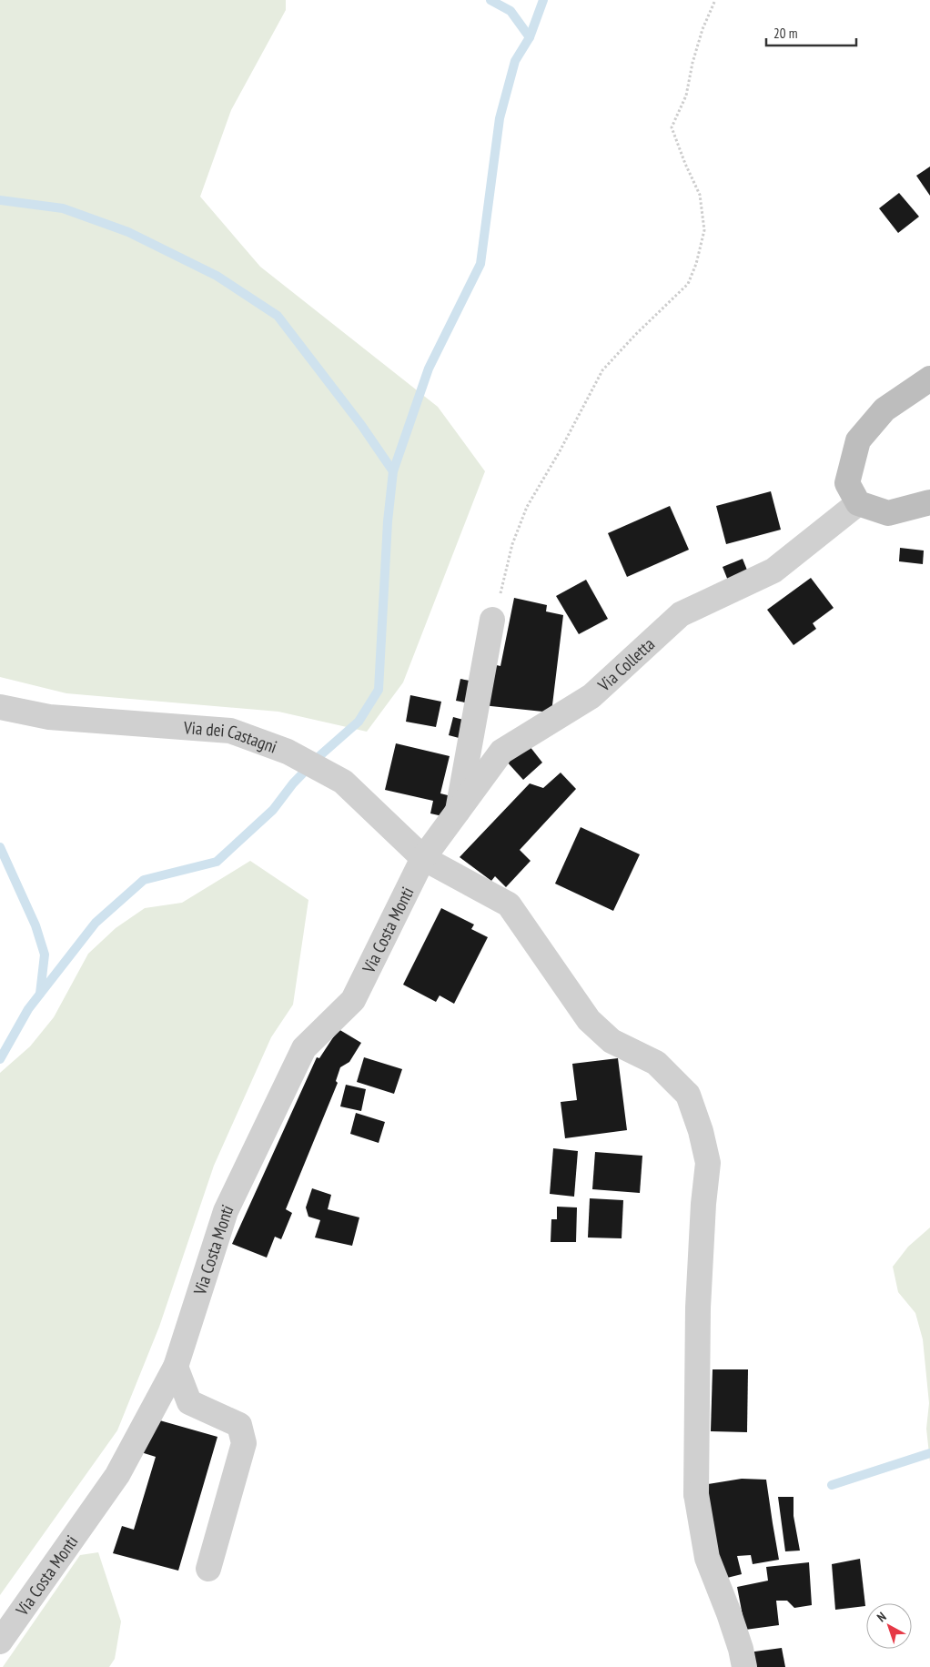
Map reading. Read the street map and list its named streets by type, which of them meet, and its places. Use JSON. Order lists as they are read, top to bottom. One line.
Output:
{"streets":{"street":["Via Colletta","Via dei Castagni","Via Costa Monti"]},"crossings":[["Via Colletta","Via dei Castagni"],["Via Colletta","Via Costa Monti"],["Via dei Castagni","Via Costa Monti"]],"scale_bar":"20 m","north":"top left"}
